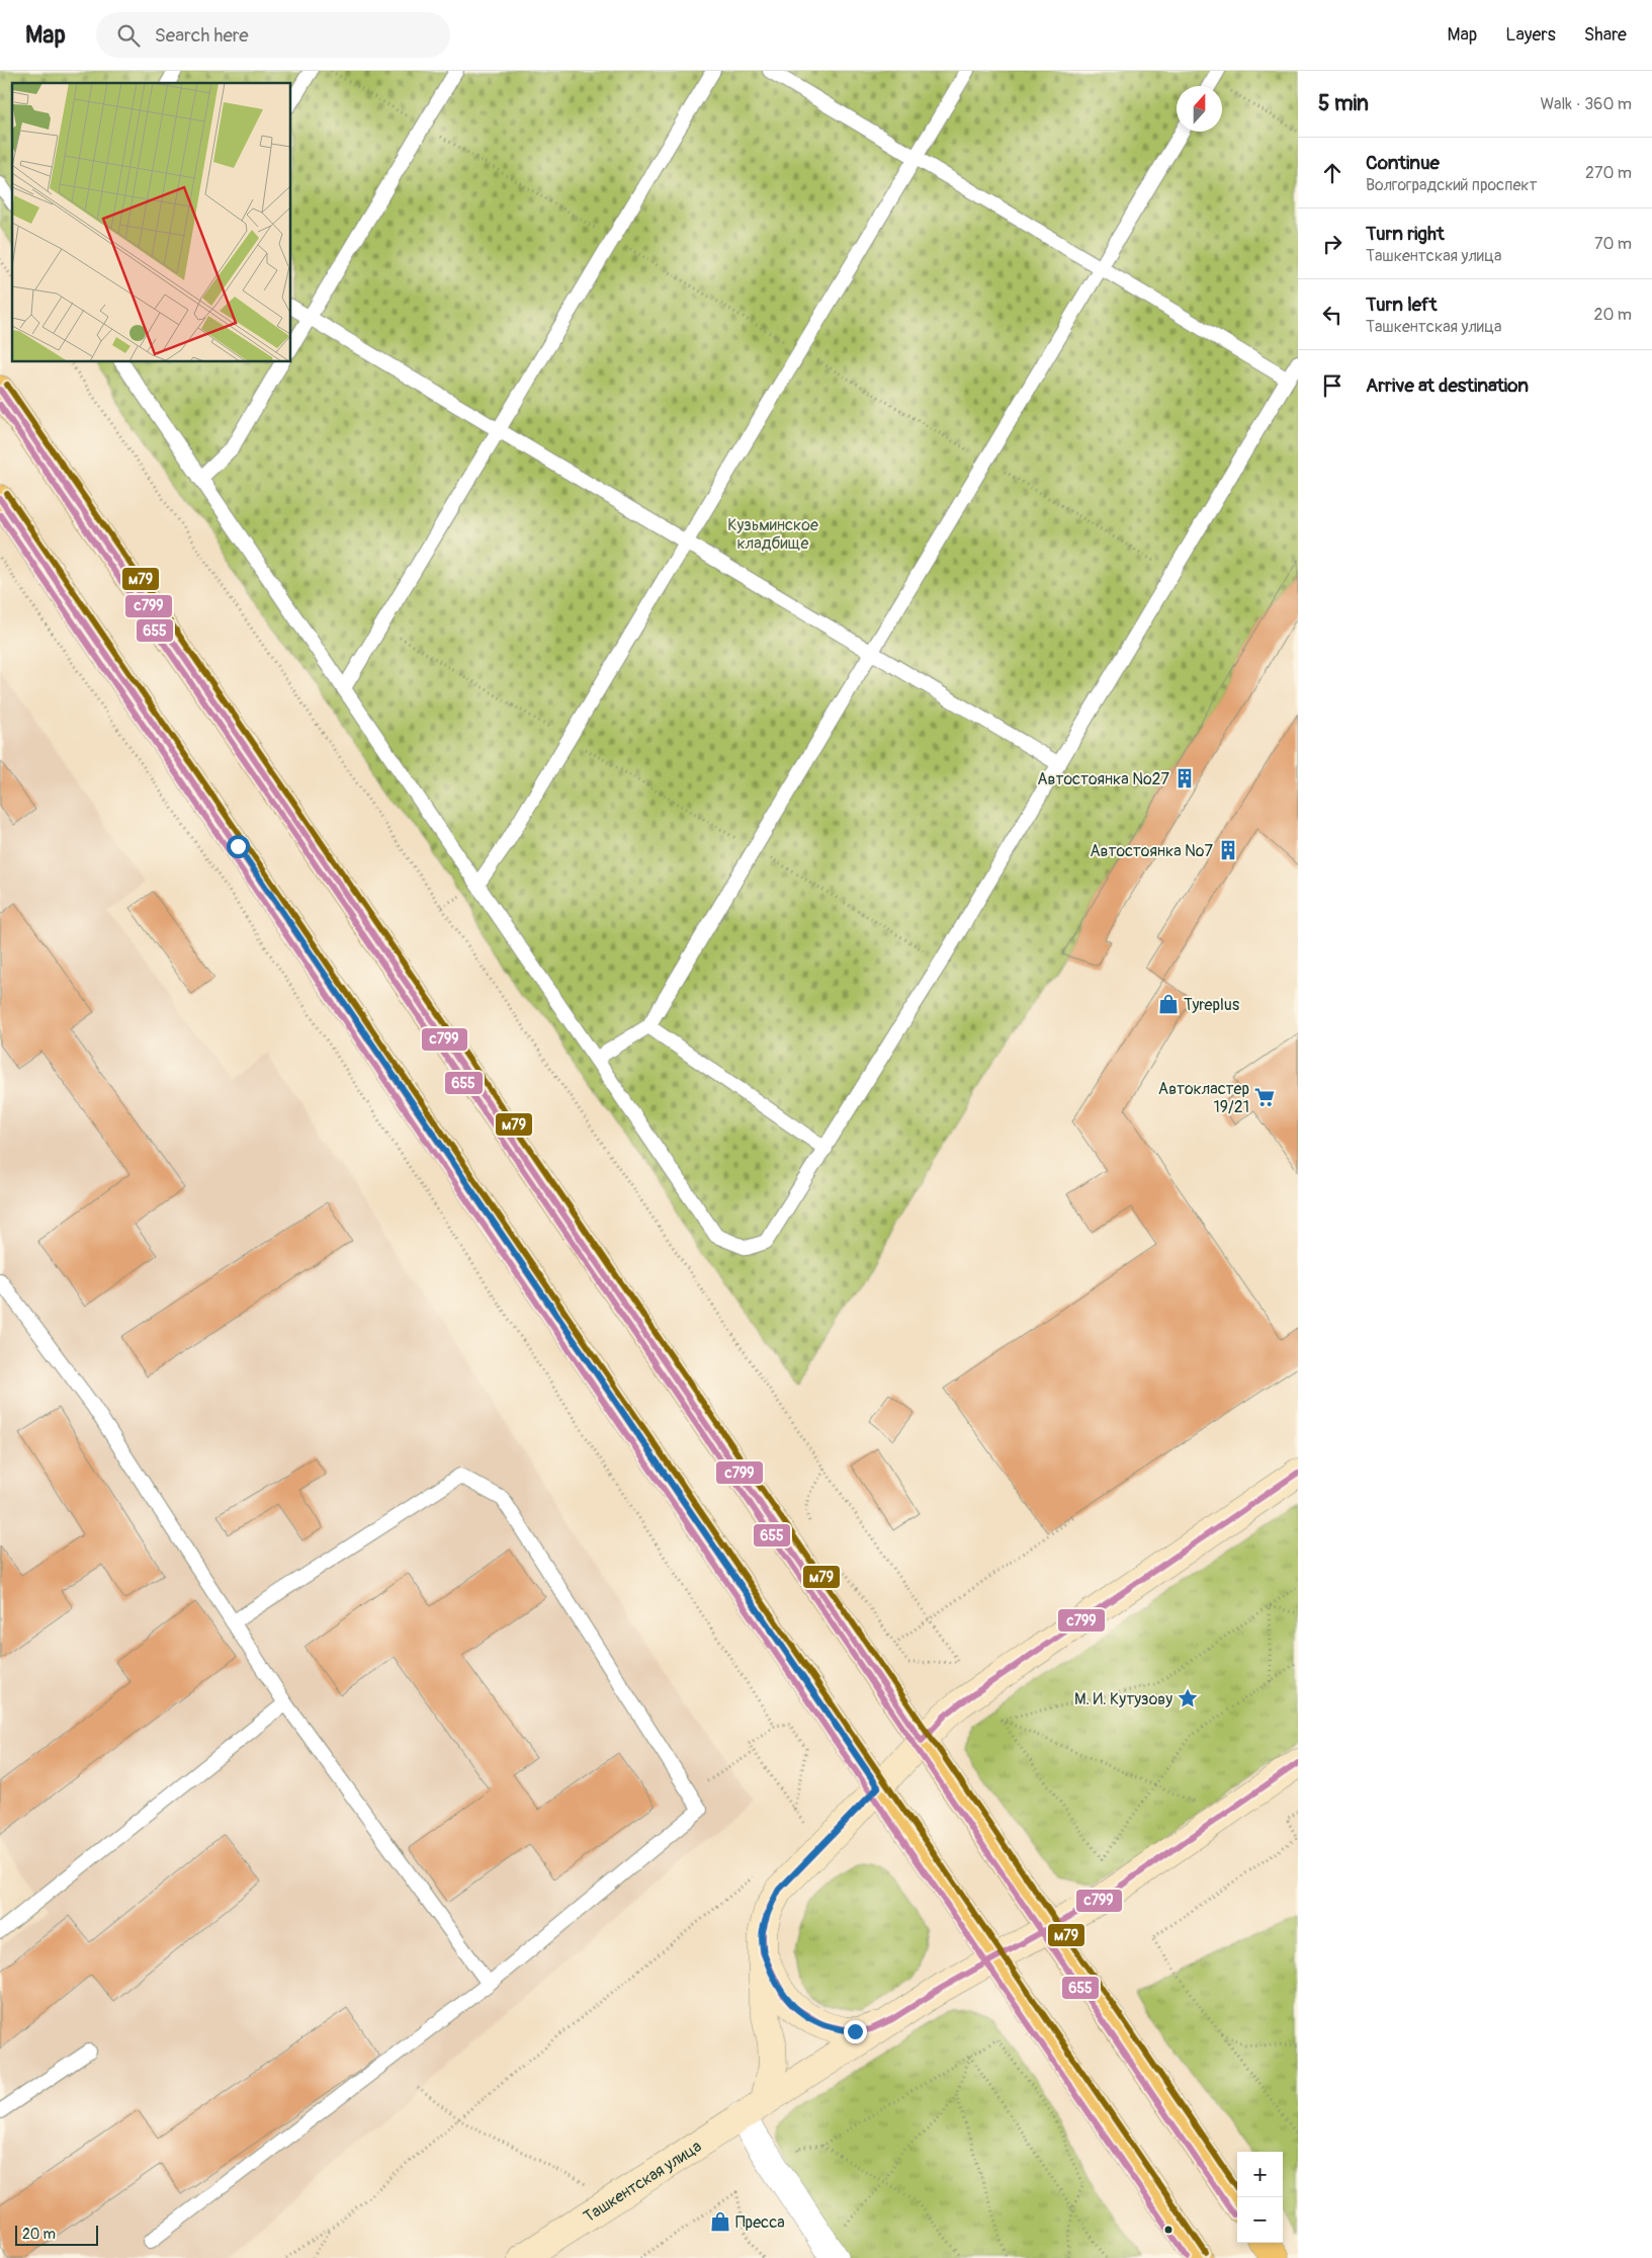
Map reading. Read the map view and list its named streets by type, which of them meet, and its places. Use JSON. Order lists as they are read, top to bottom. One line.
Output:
{"streets":{"main road":["Ташкентская улица"]},"parks":["Кузьминское кладбище"],"places":{"building":["Автостоянка №27","Автостоянка №7"],"shop":["Tyreplus","Пресса"],"supermarket":["Автокластер 19/21"],"place":["М. И. Кутузову"]},"lines":["transit line м79","transit line с799","transit line 655"],"scale_bar":"20 m","north":"top","page":{"header":"Map","search":"Search here","nav":["Map","Layers","Share"],"heading":["5 min","Walk · 360 m"],"list":[["Continue","Волгоградский проспект","270 m"],["Turn right","Ташкентская улица","70 m"],["Turn left","Ташкентская улица","20 m"],"Arrive at destination"],"map_buttons":["+","−"],"scale":"20 m"}}
